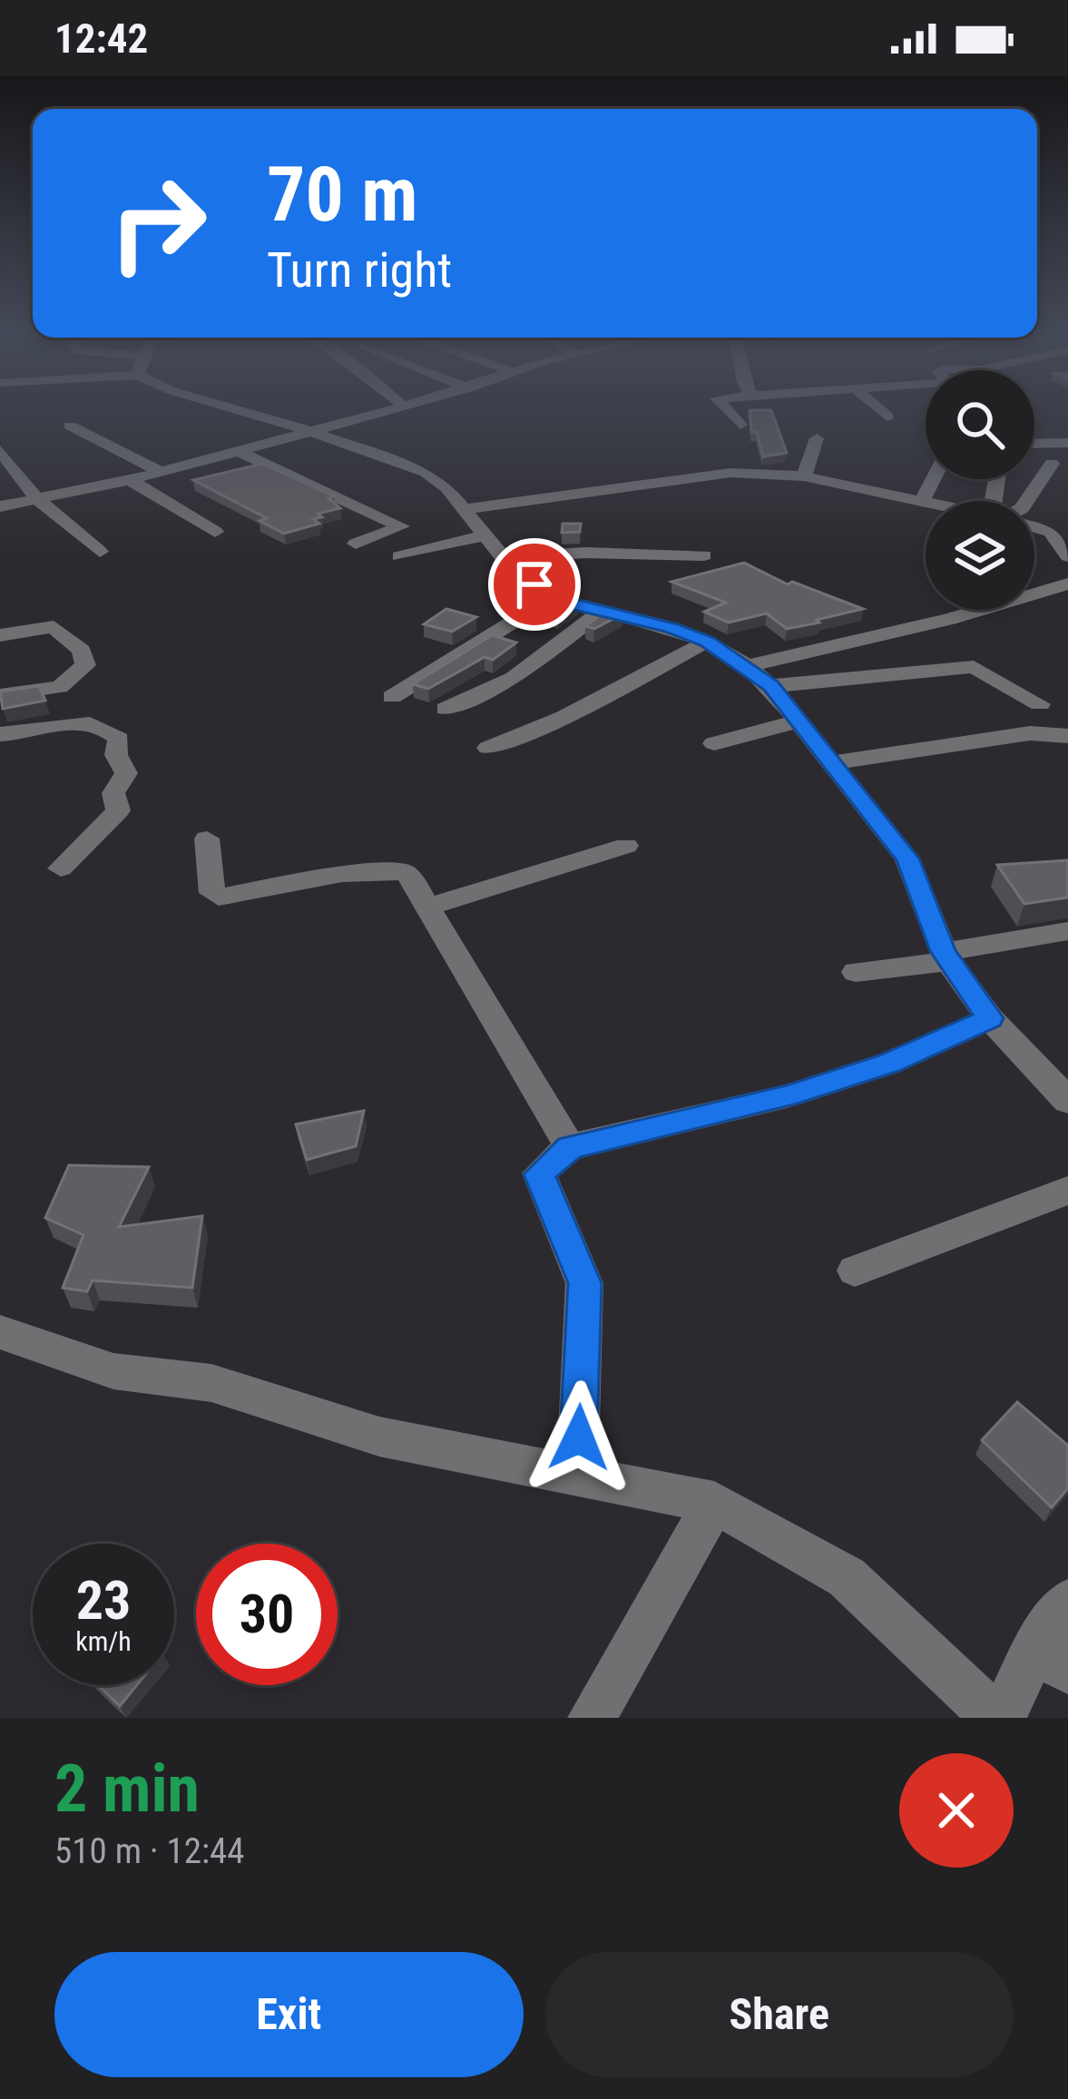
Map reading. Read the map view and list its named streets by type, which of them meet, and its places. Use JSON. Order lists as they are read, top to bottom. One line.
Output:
{"page":{"status":"12:42","turn":["70 m","Turn right"],"speed":"23 km/h","limit":"30","heading":["2 min","510 m · 12:44"],"buttons":["Exit","Share"]}}
